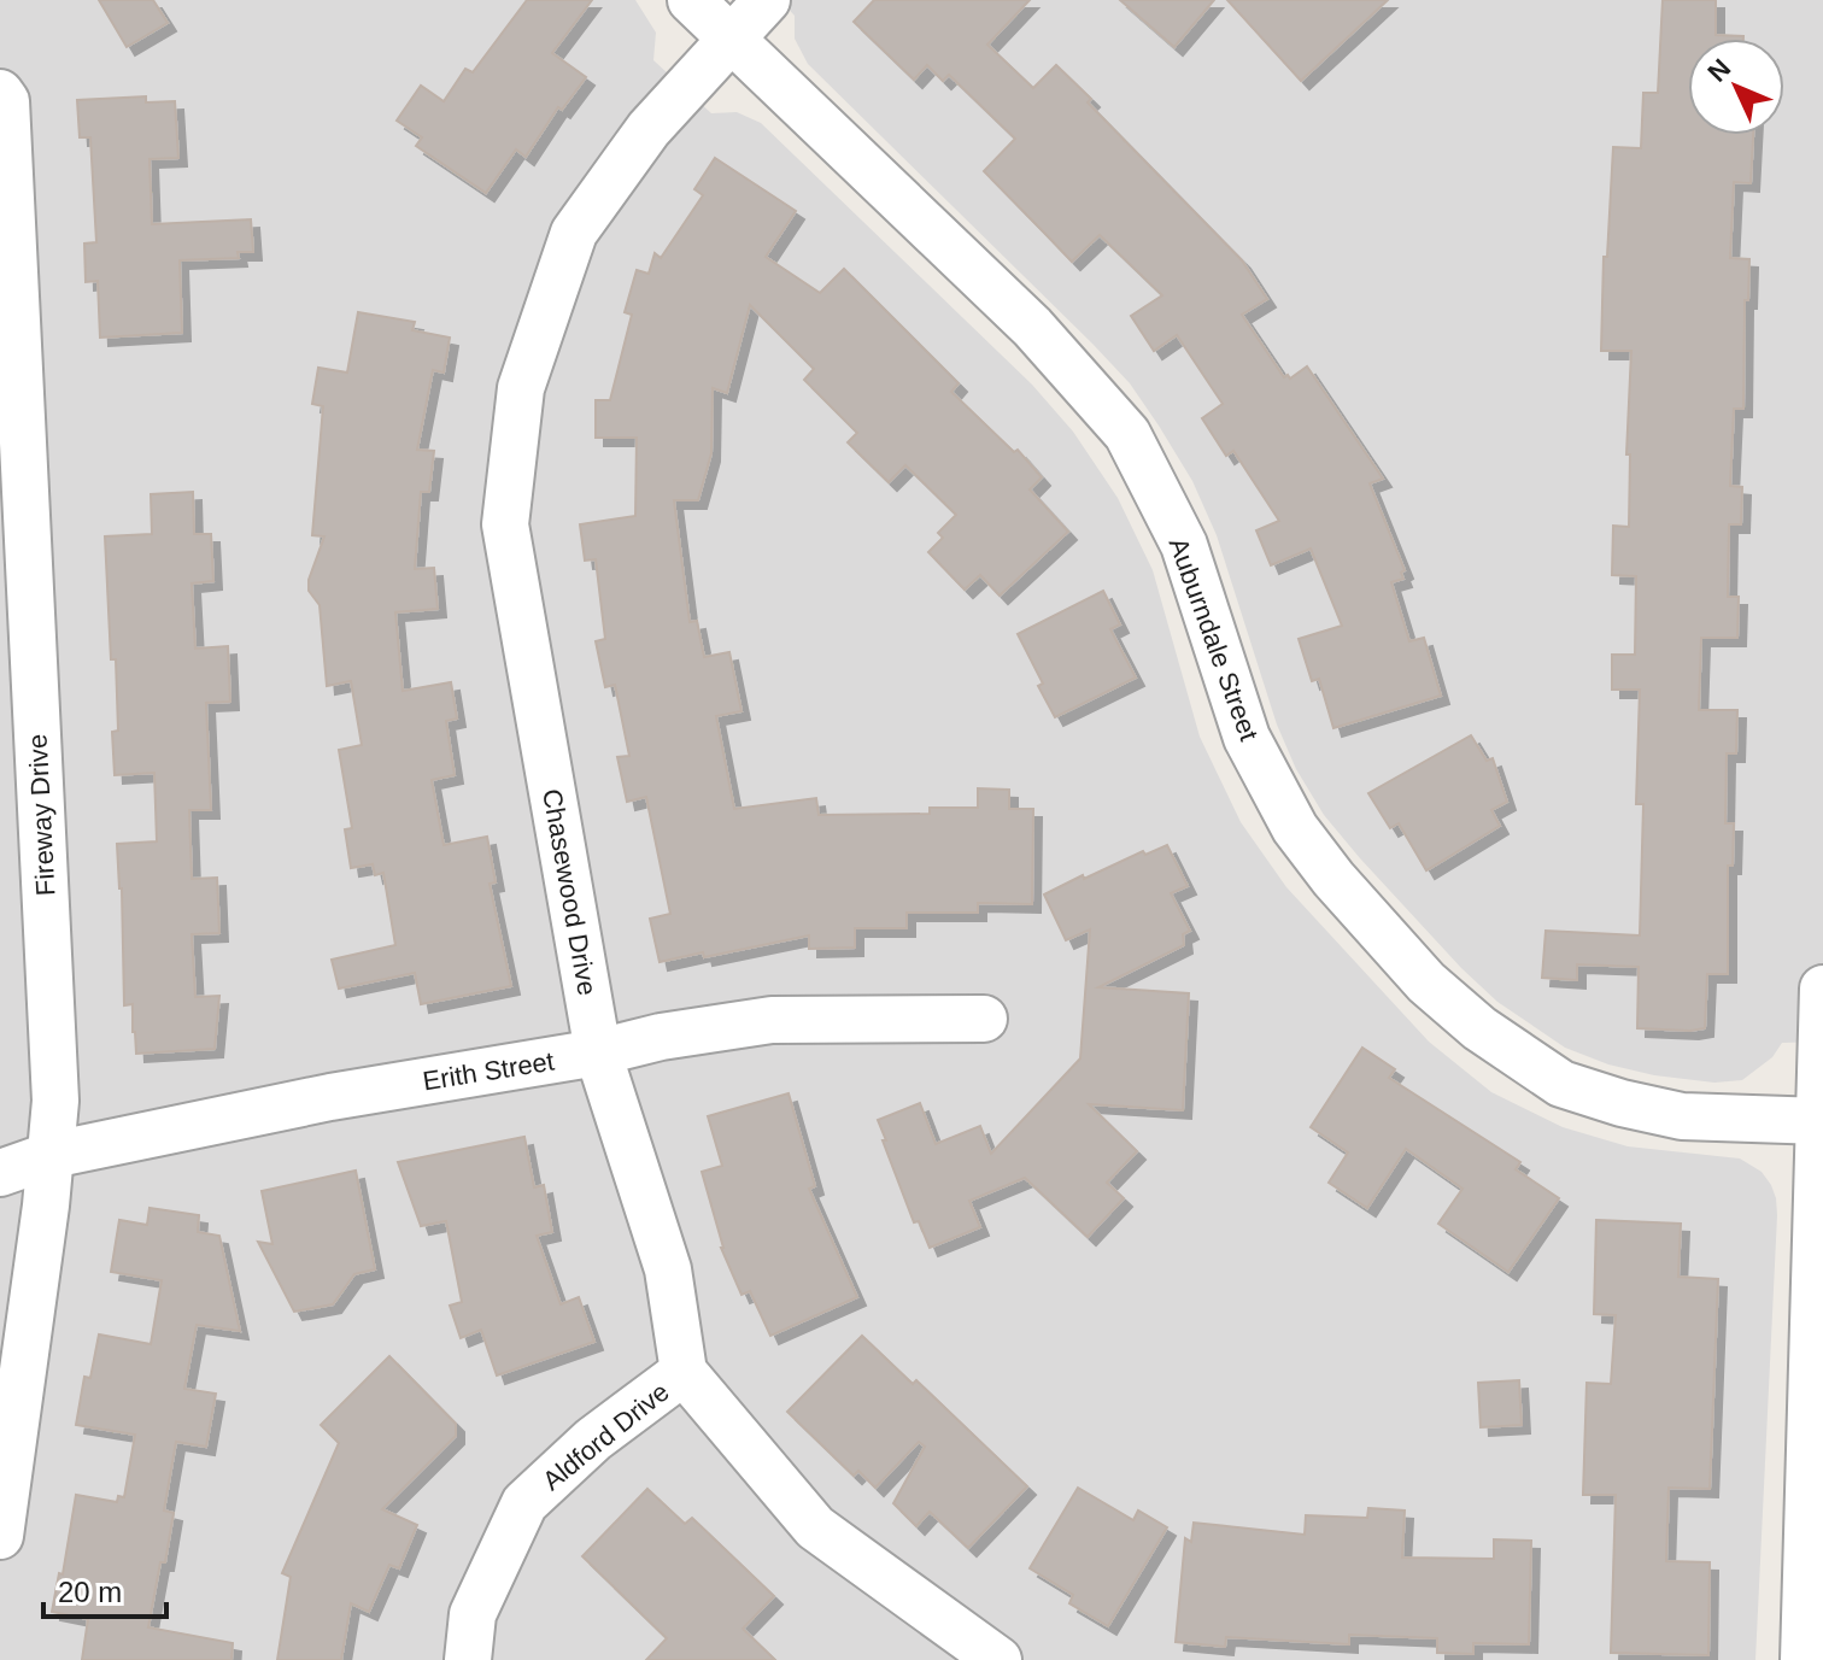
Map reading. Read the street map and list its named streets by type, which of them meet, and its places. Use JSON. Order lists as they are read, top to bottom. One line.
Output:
{"streets":{"street":["Auburndale Street","Fireway Drive","Chasewood Drive","Erith Street","Aldford Drive"]},"crossings":[["Auburndale Street","Chasewood Drive"],["Fireway Drive","Erith Street"],["Chasewood Drive","Erith Street"],["Chasewood Drive","Aldford Drive"]],"scale_bar":"20 m","north":"top left"}
